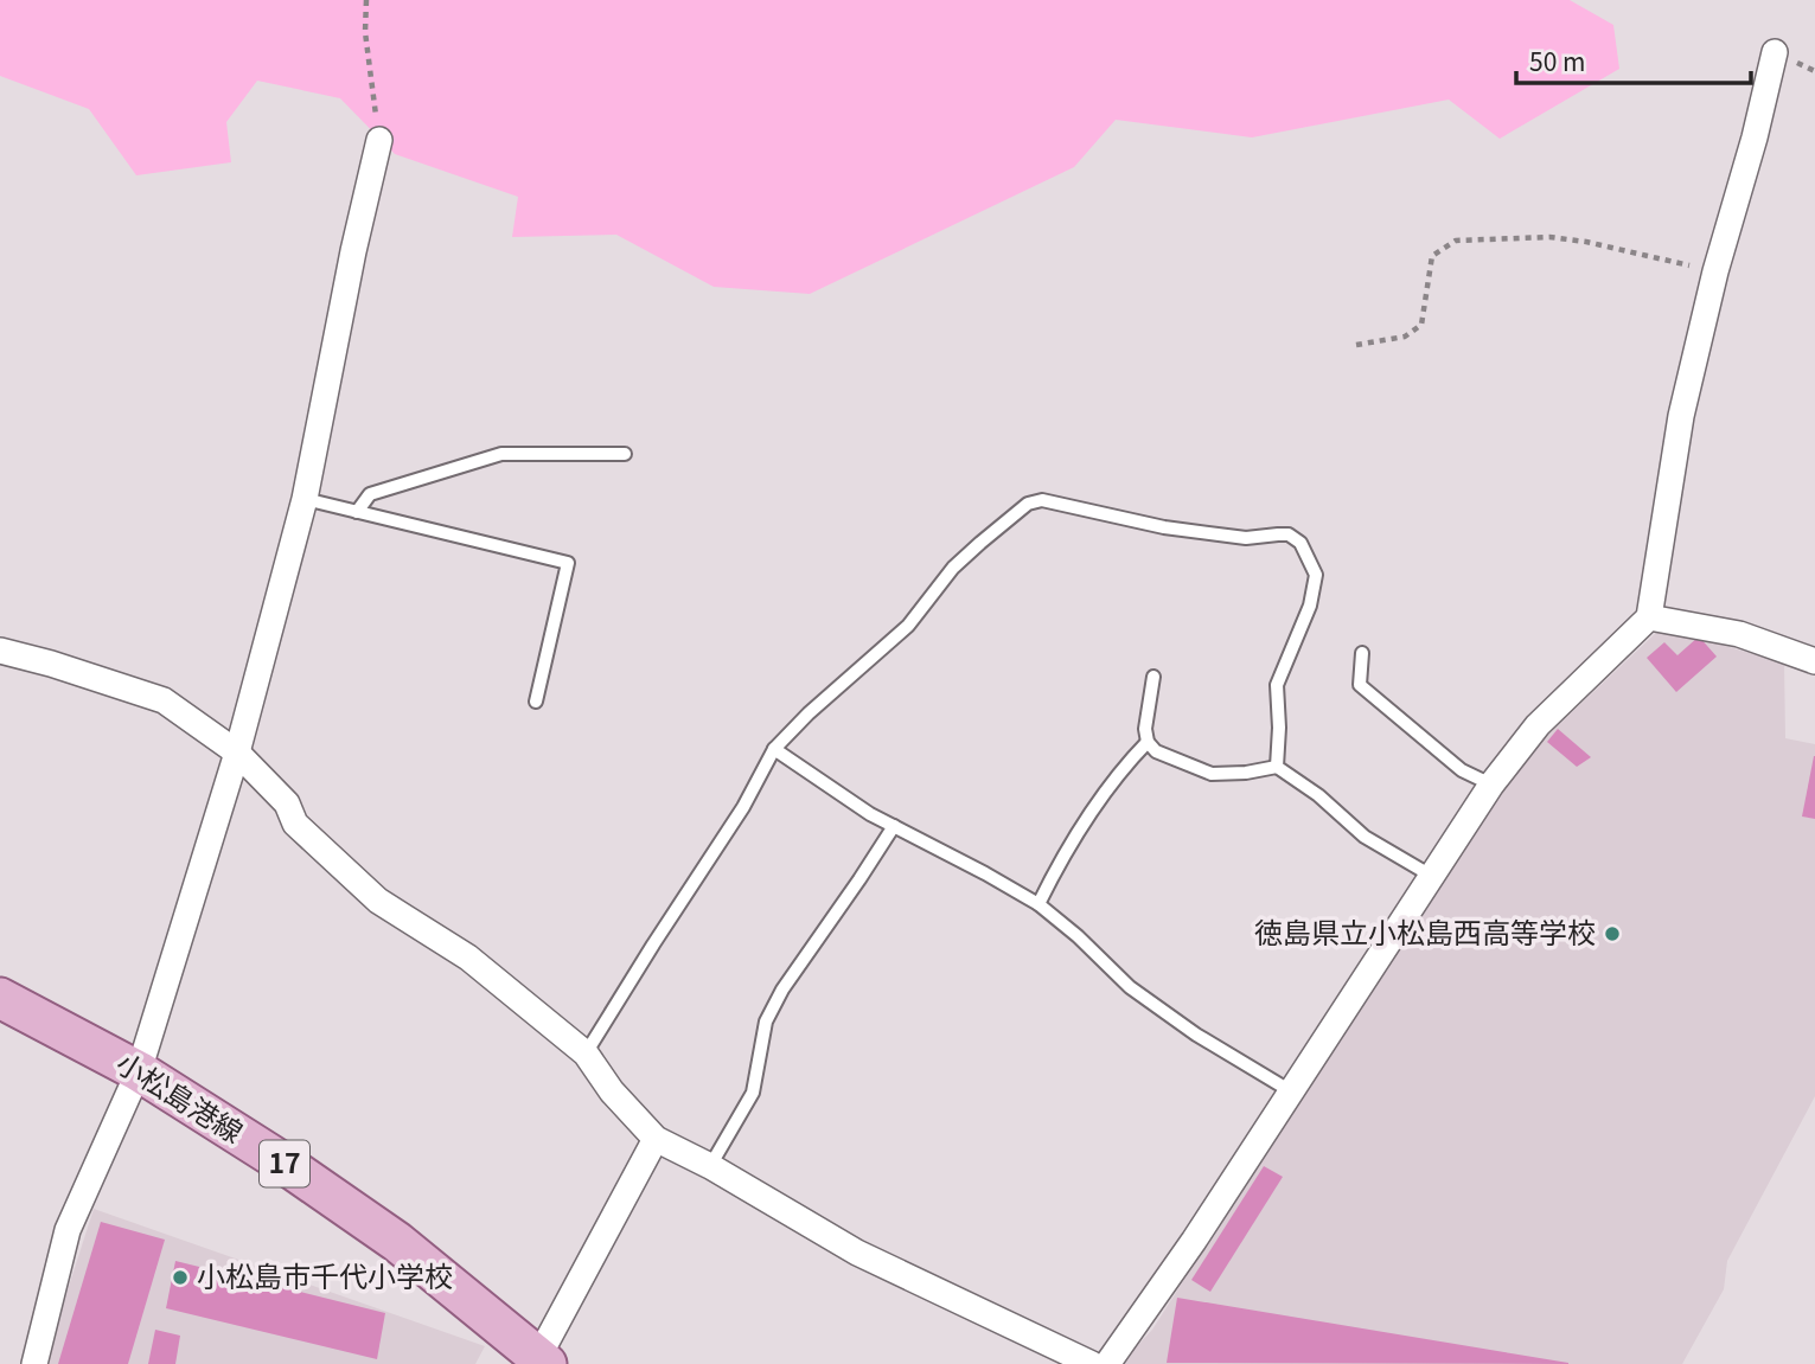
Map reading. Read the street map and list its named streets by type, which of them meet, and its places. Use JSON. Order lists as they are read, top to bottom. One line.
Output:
{"streets":{"main road":["小松島港線","17"]},"places":["徳島県立小松島西高等学校","小松島市千代小学校"],"scale_bar":"50 m"}
